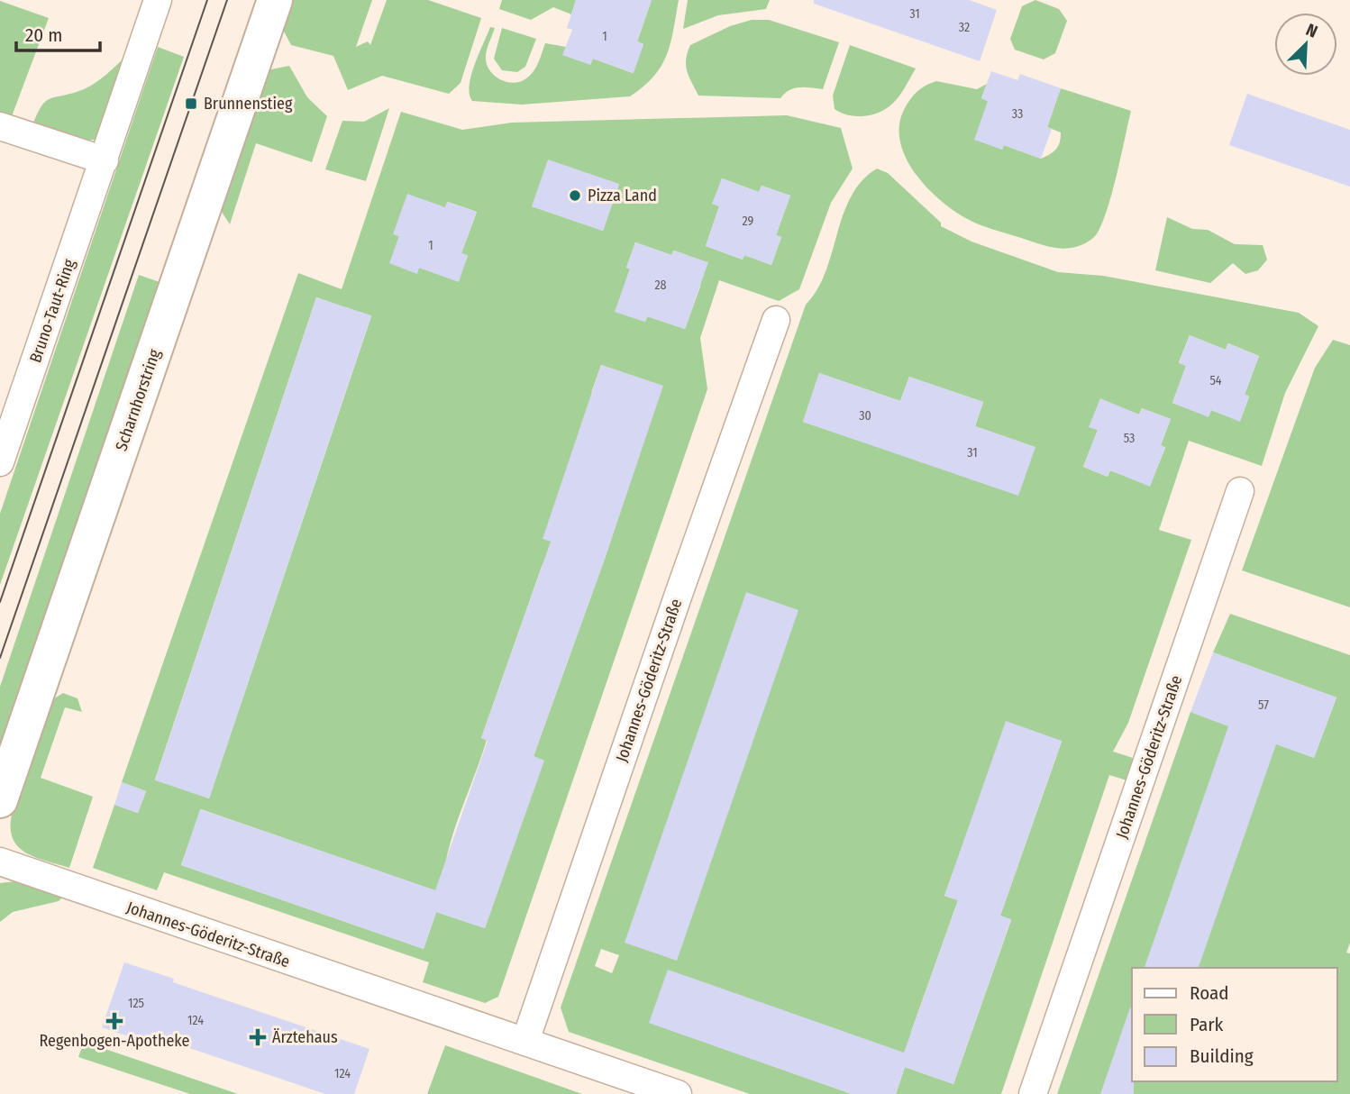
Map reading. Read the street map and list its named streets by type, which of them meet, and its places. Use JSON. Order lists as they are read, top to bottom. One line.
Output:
{"streets":{"street":["Bruno-Taut-Ring","Scharnhorstring","Johannes-Göderitz-Straße"]},"places":{"transit":["Brunnenstieg"],"other":["Pizza Land"],"health":["Regenbogen-Apotheke","Ärztehaus"]},"house_numbers":["31","32","1","33","29","1","28","54","30","53","31","57","125","124","124"],"legend":["Road","Park","Building"],"scale_bar":"20 m","north":"top right"}
